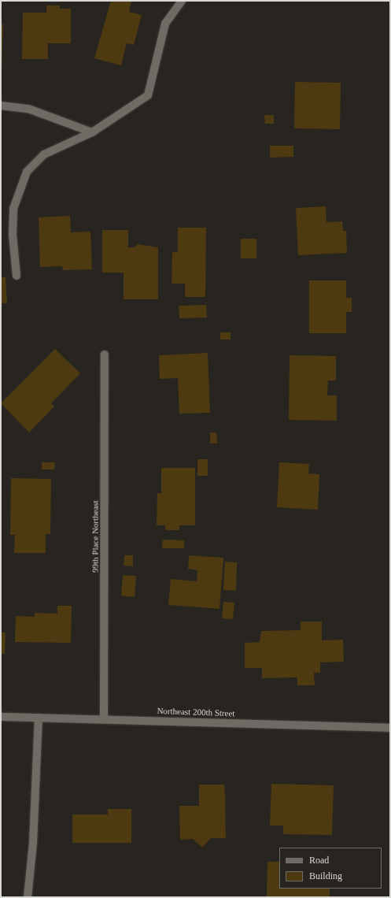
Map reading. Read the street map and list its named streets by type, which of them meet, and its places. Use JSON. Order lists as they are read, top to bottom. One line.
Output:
{"streets":{"street":["99th Place Northeast","Northeast 200th Street"]},"crossings":[["99th Place Northeast","Northeast 200th Street"]],"legend":["Road","Building"]}
